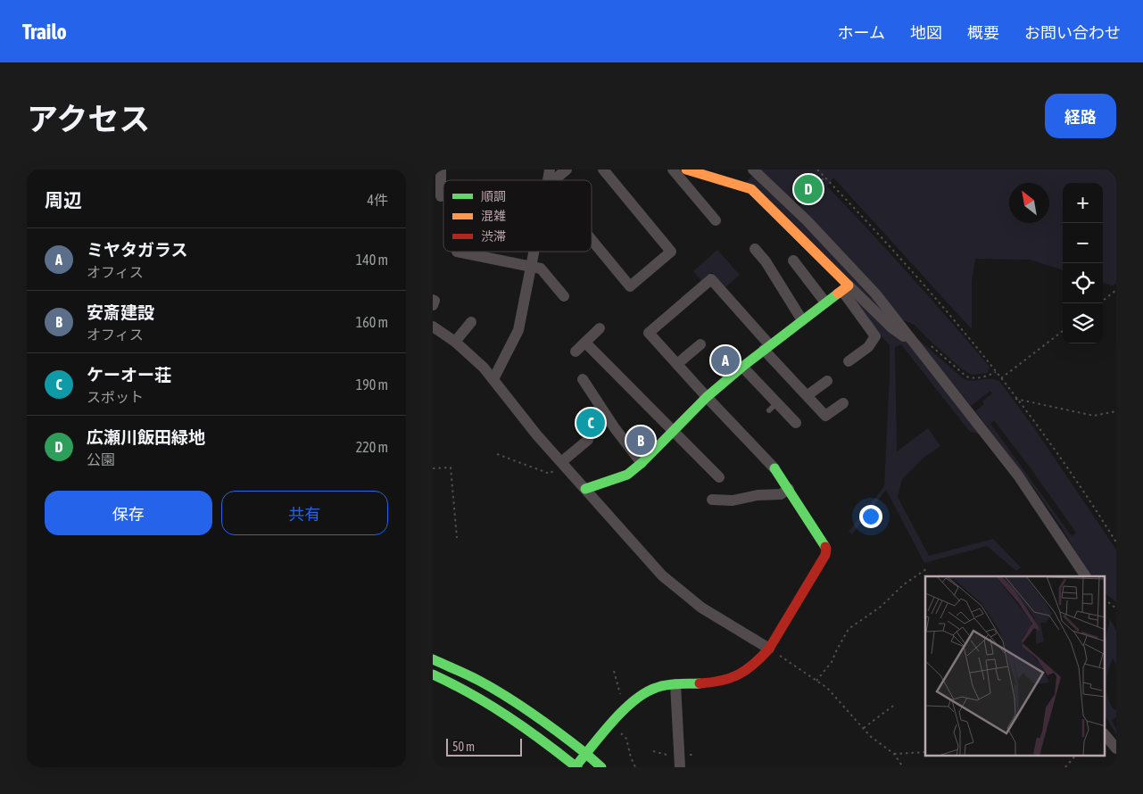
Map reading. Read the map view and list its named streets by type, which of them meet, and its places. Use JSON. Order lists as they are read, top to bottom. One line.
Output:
{"legend":["順調","混雑","渋滞"],"scale_bar":"50 m","north":"top left","page":{"header":"Trailo","nav":["ホーム","地図","概要","お問い合わせ"],"title":"アクセス","buttons":["経路",["保存","共有"]],"heading":["周辺","4件"],"pins":["D","A","C","B"],"map_buttons":["+","−"],"list":[{"mark":"A","name":"ミヤタガラス","note":"オフィス","value":"140 m"},{"mark":"B","name":"安斎建設","note":"オフィス","value":"160 m"},{"mark":"C","name":"ケーオー荘","note":"スポット","value":"190 m"},{"mark":"D","name":"広瀬川飯田緑地","note":"公園","value":"220 m"}],"scale":"50 m"}}
